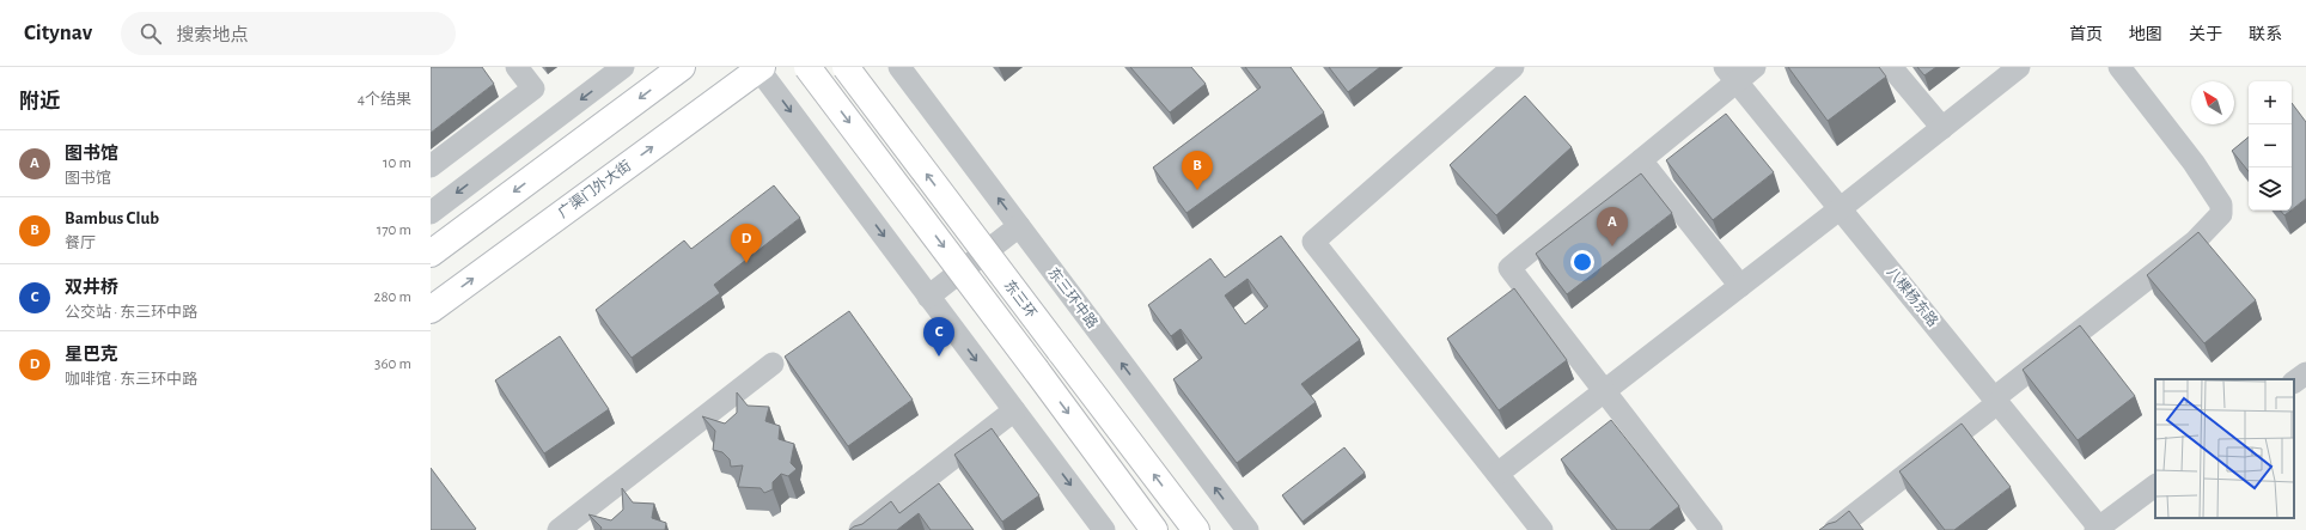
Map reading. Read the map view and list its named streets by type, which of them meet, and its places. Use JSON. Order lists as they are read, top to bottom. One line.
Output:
{"streets":{"main road":["广渠门外大街","东三环"],"street":["八棵杨东路","东三环中路"]},"north":"top left","page":{"header":"Citynav","search":"搜索地点","nav":["首页","地图","关于","联系"],"heading":["附近","4个结果"],"map_buttons":["+","−"],"list":[{"mark":"A","name":"图书馆","note":"图书馆","value":"10 m"},{"mark":"B","name":"Bambus Club","note":"餐厅","value":"170 m"},{"mark":"C","name":"双井桥","note":"公交站 · 东三环中路","value":"280 m"},{"mark":"D","name":"星巴克","note":"咖啡馆 · 东三环中路","value":"360 m"}],"pins":["B","A","D","C"]}}
